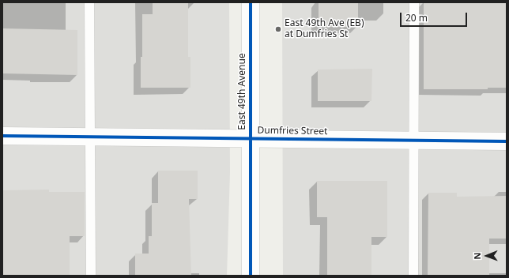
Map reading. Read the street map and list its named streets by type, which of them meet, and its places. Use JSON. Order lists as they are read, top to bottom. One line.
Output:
{"streets":{"street":["East 49th Avenue","Dumfries Street"]},"crossings":[["East 49th Avenue","Dumfries Street"]],"places":["East 49th Ave (EB) at Dumfries St"],"scale_bar":"20 m","north":"left"}
